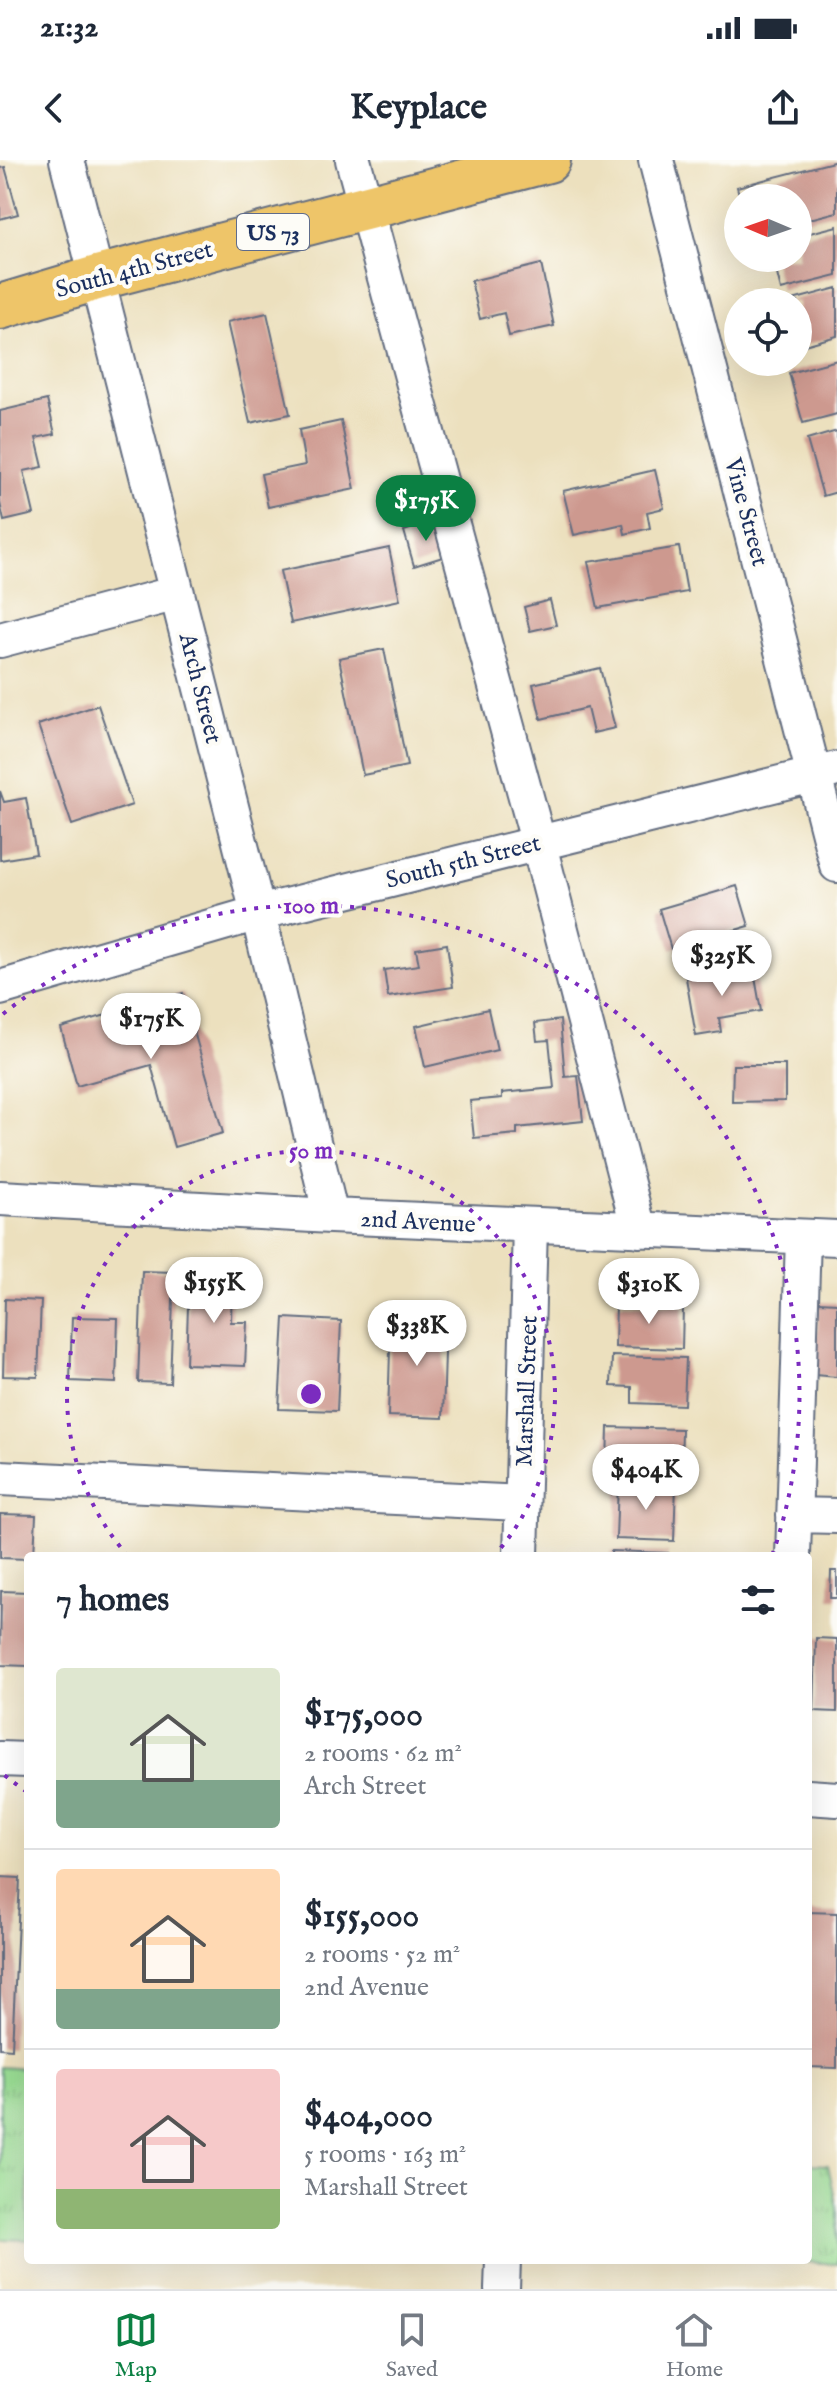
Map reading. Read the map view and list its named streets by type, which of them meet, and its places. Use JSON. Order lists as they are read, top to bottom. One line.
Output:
{"streets":{"highway":["US 73","South 4th Street"],"street":["Vine Street","Arch Street","South 5th Street","2nd Avenue","Marshall Street"]},"crossings":[["South 4th Street","Arch Street"],["Vine Street","South 5th Street"],["Arch Street","South 5th Street"],["Arch Street","2nd Avenue"],["2nd Avenue","Marshall Street"]],"north":"left","page":{"status":"21:32","header":"Keyplace","price":["$175K","$325K","$175K","$155K","$310K","$338K","$404K"],"heading":"7 homes","list":[{"name":"$175,000","note":"2 rooms · 62 m² · Arch Street"},{"name":"$155,000","note":"2 rooms · 52 m² · 2nd Avenue"},{"name":"$404,000","note":"5 rooms · 163 m² · Marshall Street"}],"tabs":["Map","Saved","Home"]},"rings":["100 m","50 m"]}
